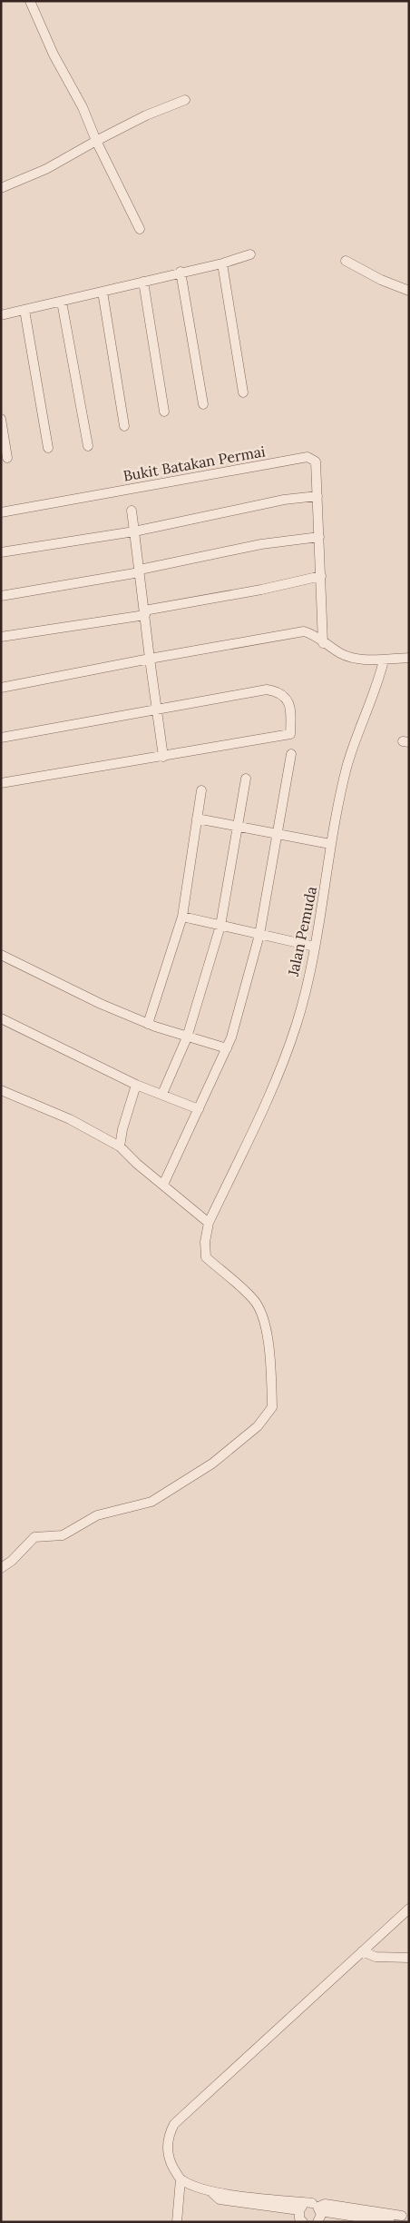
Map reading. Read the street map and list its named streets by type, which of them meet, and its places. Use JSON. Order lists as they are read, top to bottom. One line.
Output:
{"streets":{"street":["Bukit Batakan Permai","Jalan Pemuda"]}}
